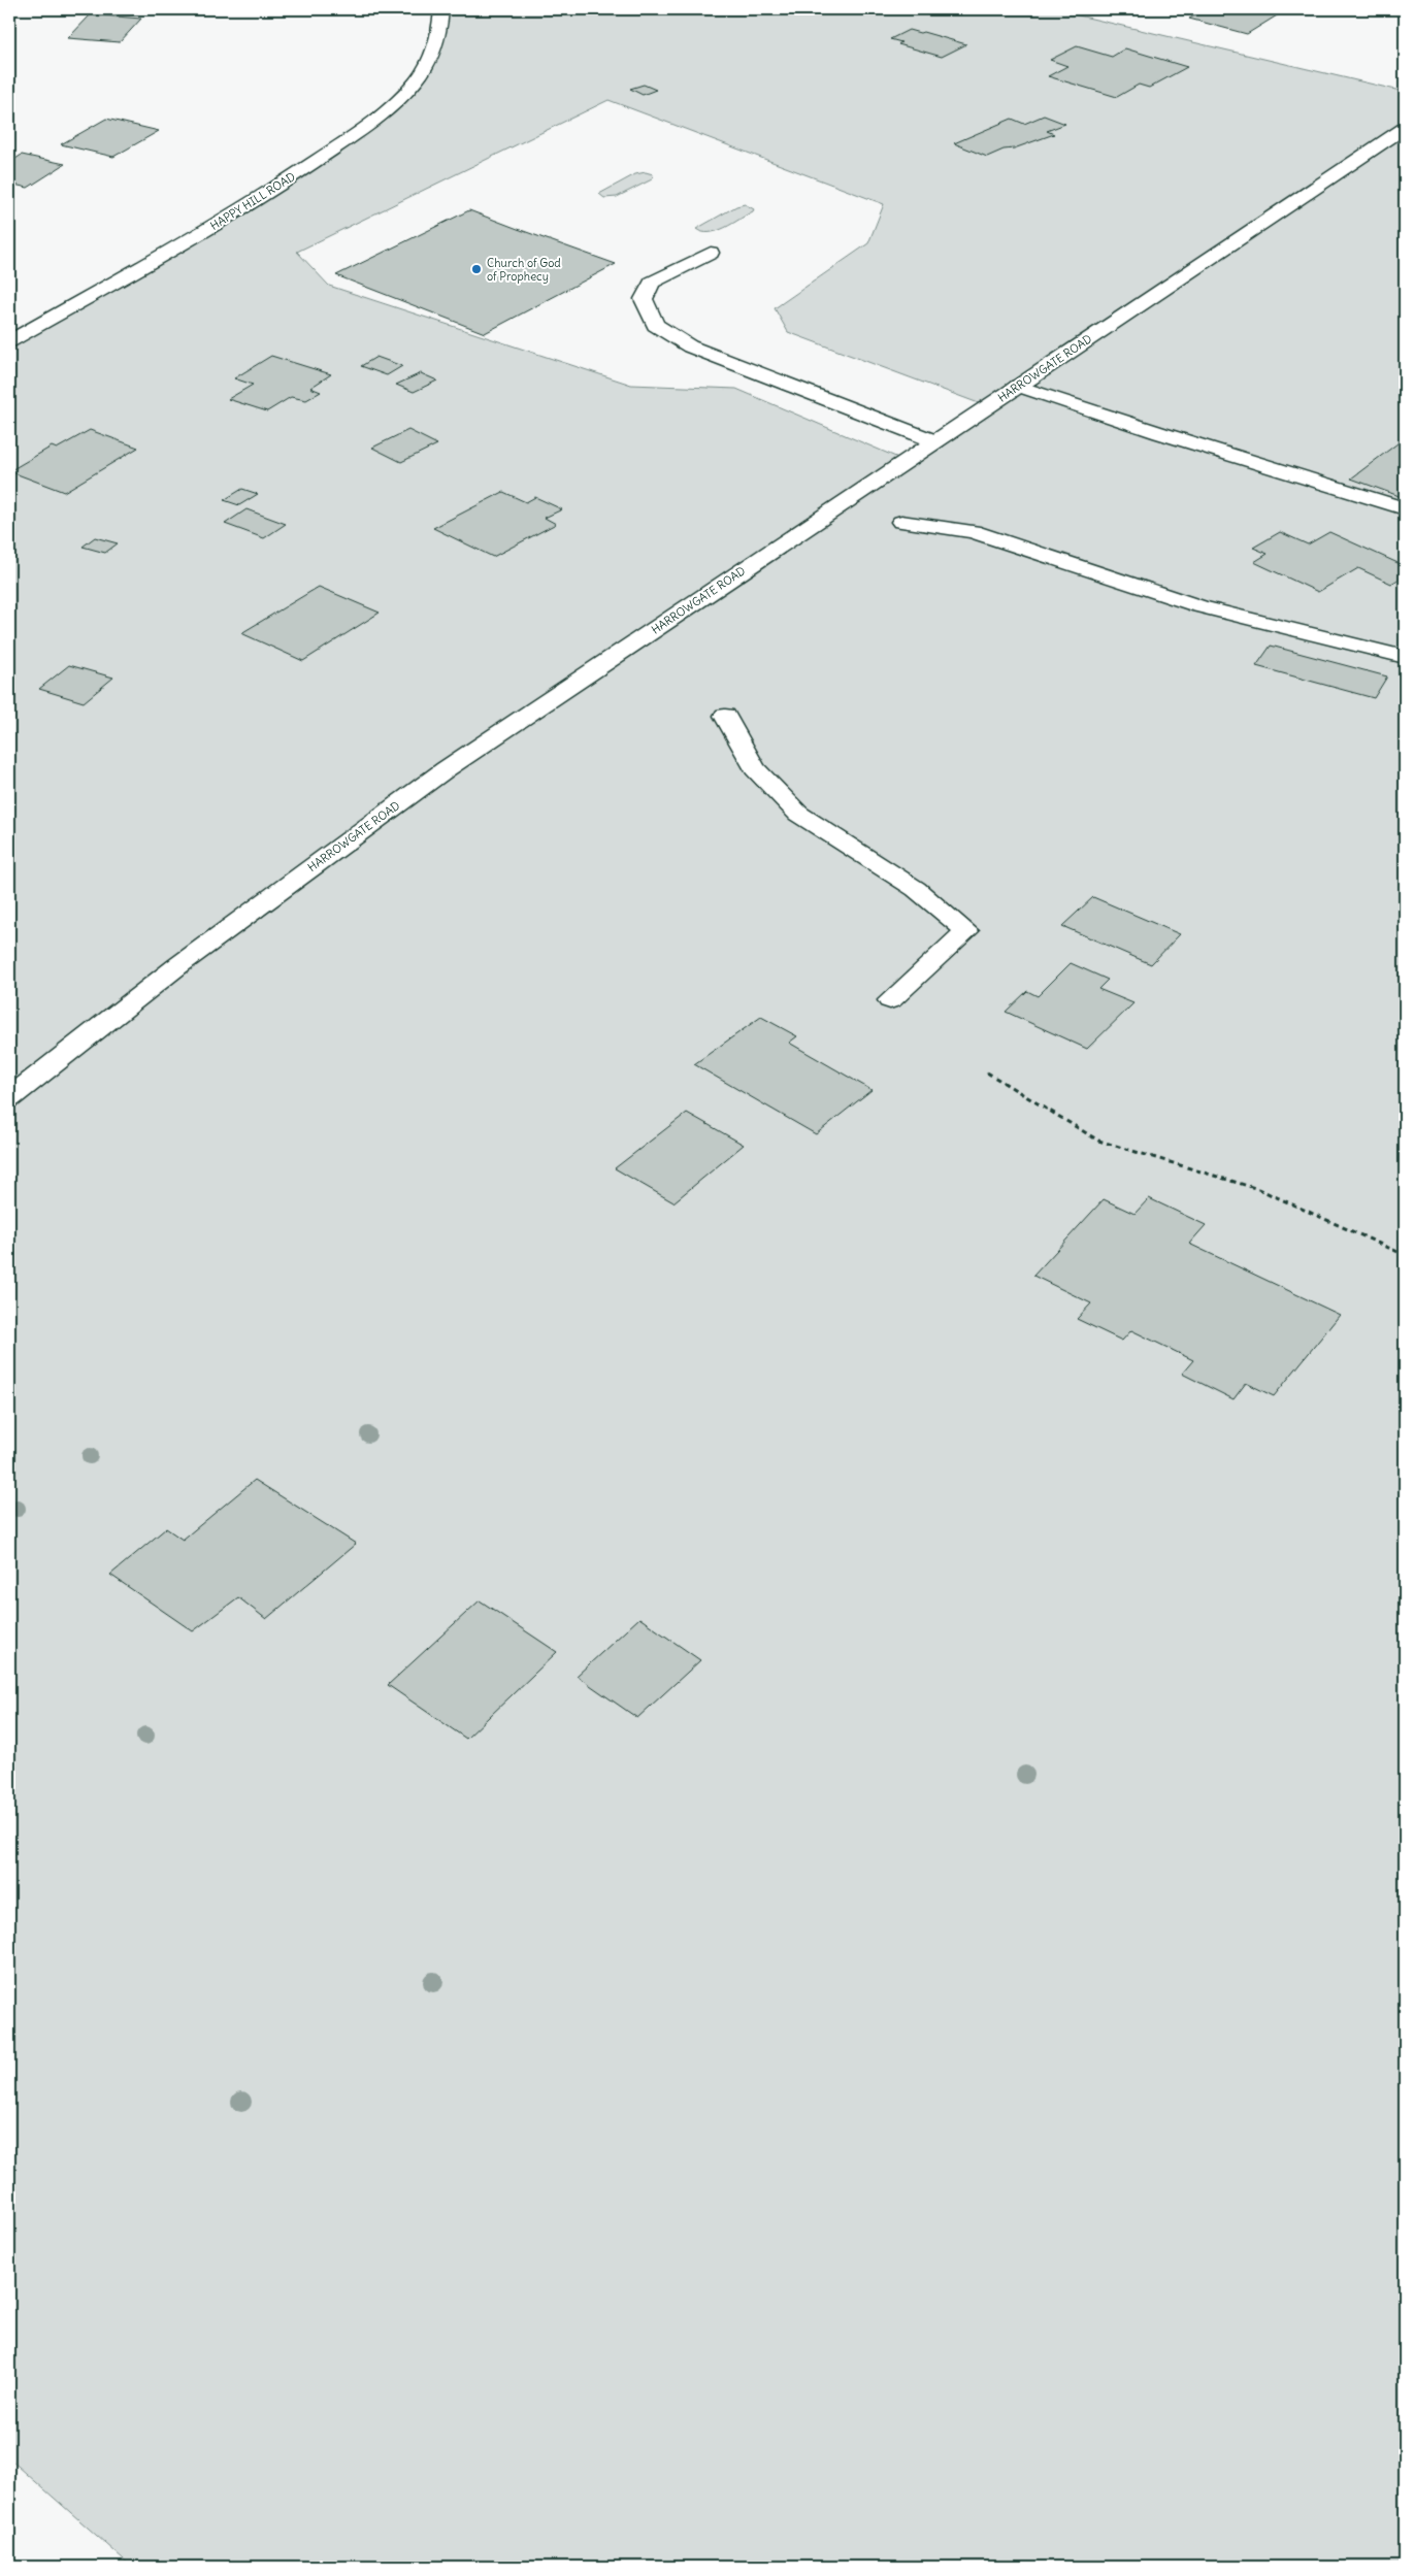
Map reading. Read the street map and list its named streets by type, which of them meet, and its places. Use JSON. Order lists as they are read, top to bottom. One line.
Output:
{"streets":{"main road":["HAPPY HILL ROAD","HARROWGATE ROAD"]},"places":["Church of God of Prophecy"]}
